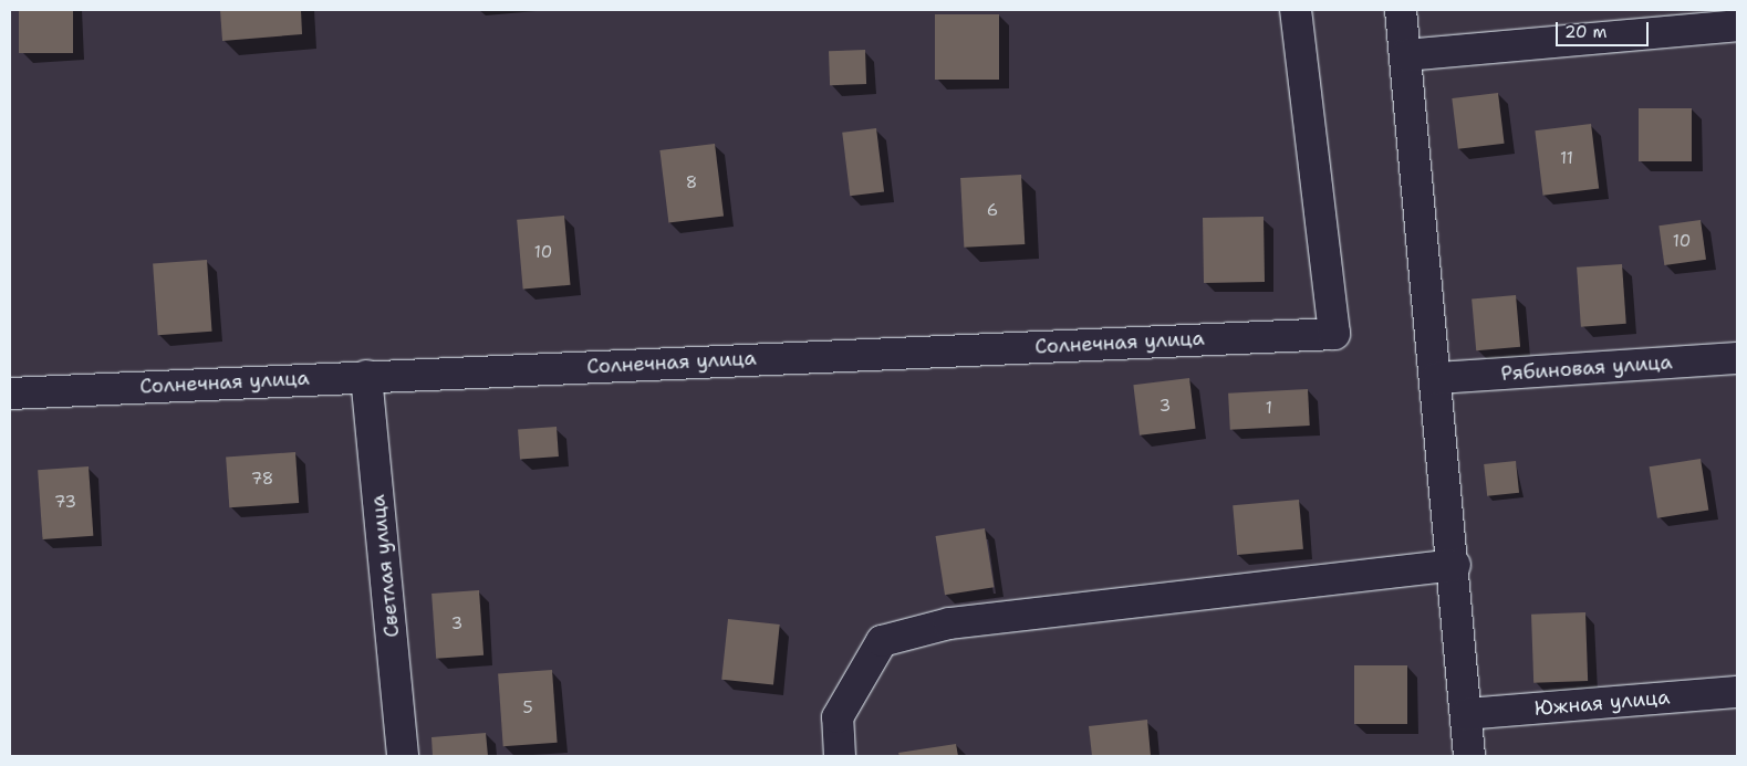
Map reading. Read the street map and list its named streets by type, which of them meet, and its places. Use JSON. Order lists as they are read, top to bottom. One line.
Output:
{"streets":{"street":["Солнечная улица","Рябиновая улица","Светлая улица","Южная улица"]},"crossings":[["Солнечная улица","Светлая улица"]],"house_numbers":["11","8","6","10","10","3","1","78","73","3","5"],"scale_bar":"20 m"}
